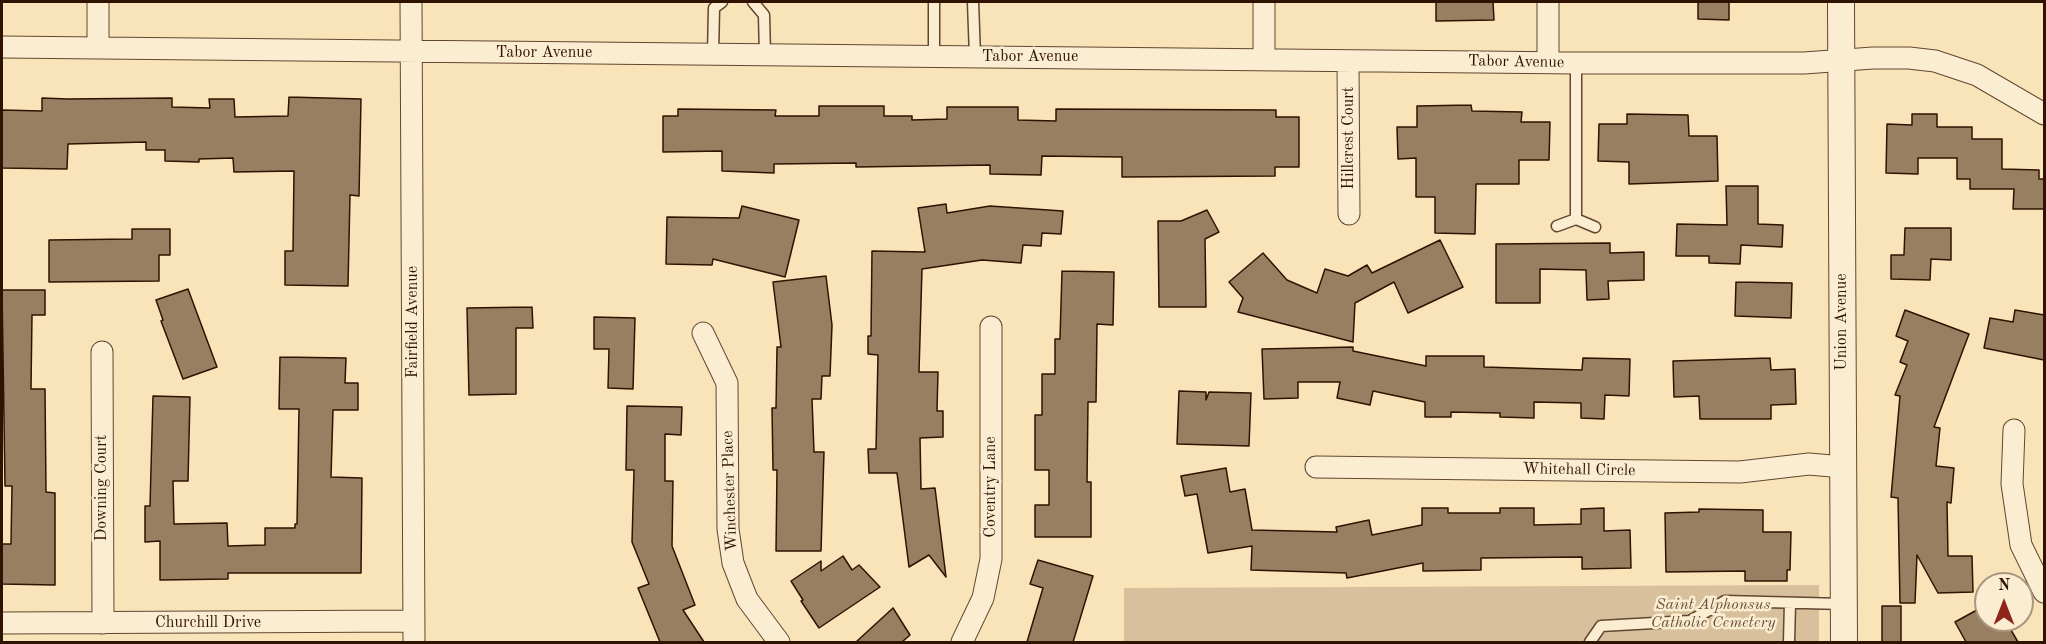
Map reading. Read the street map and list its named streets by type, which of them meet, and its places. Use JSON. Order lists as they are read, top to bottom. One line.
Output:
{"streets":{"street":["Tabor Avenue","Hillcrest Court","Fairfield Avenue","Union Avenue","Whitehall Circle","Coventry Lane","Downing Court","Winchester Place","Churchill Drive"]},"crossings":[["Tabor Avenue","Hillcrest Court"],["Tabor Avenue","Fairfield Avenue"],["Tabor Avenue","Union Avenue"],["Fairfield Avenue","Churchill Drive"],["Union Avenue","Whitehall Circle"],["Downing Court","Churchill Drive"]],"parks":["Saint Alphonsus Catholic Cemetery"],"north":"top"}
